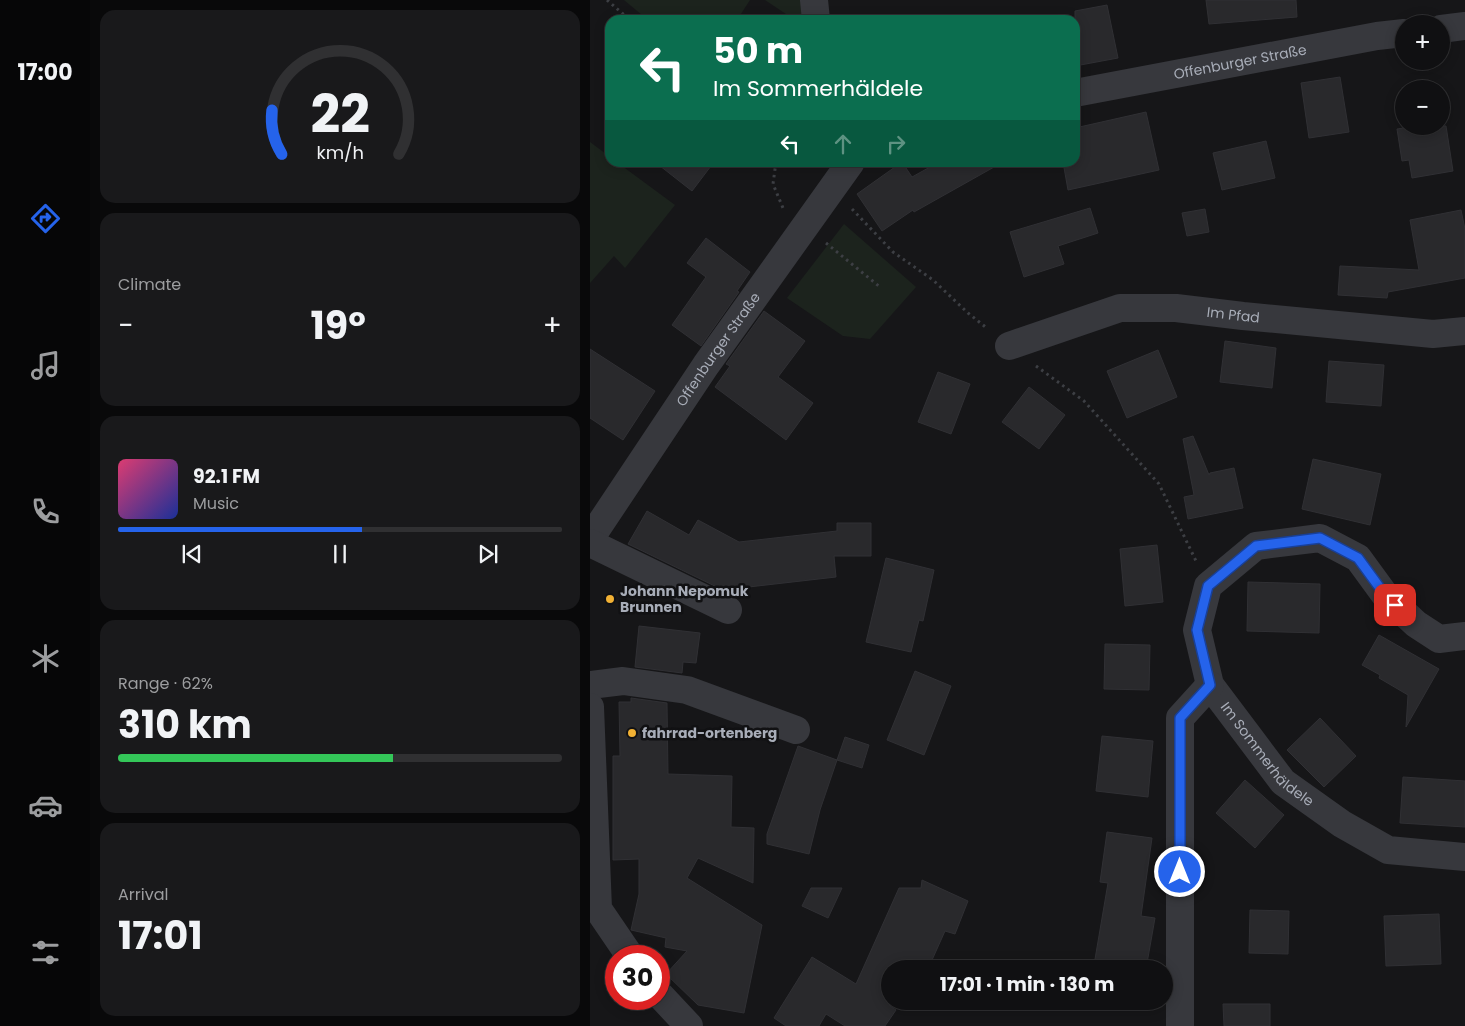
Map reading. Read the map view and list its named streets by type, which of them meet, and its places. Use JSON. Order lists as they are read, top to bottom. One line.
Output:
{"streets":{"street":["Offenburger Straße","Im Pfad","Im Sommerhäldele"]},"places":["Johann Nepomuk Brunnen","fahrrad-ortenberg"],"page":{"tabs":"17:00","map_buttons":["+","−"],"turn":["50 m","Im Sommerhäldele"],"tile":["Climate",["Range · 62%","310 km"],["Arrival","17:01"]],"heat":["−","19°","+"],"song":["92.1 FM","Music"],"limit":"30","trip":"17:01 · 1 min · 130 m","gauge":["22","km/h"]}}
